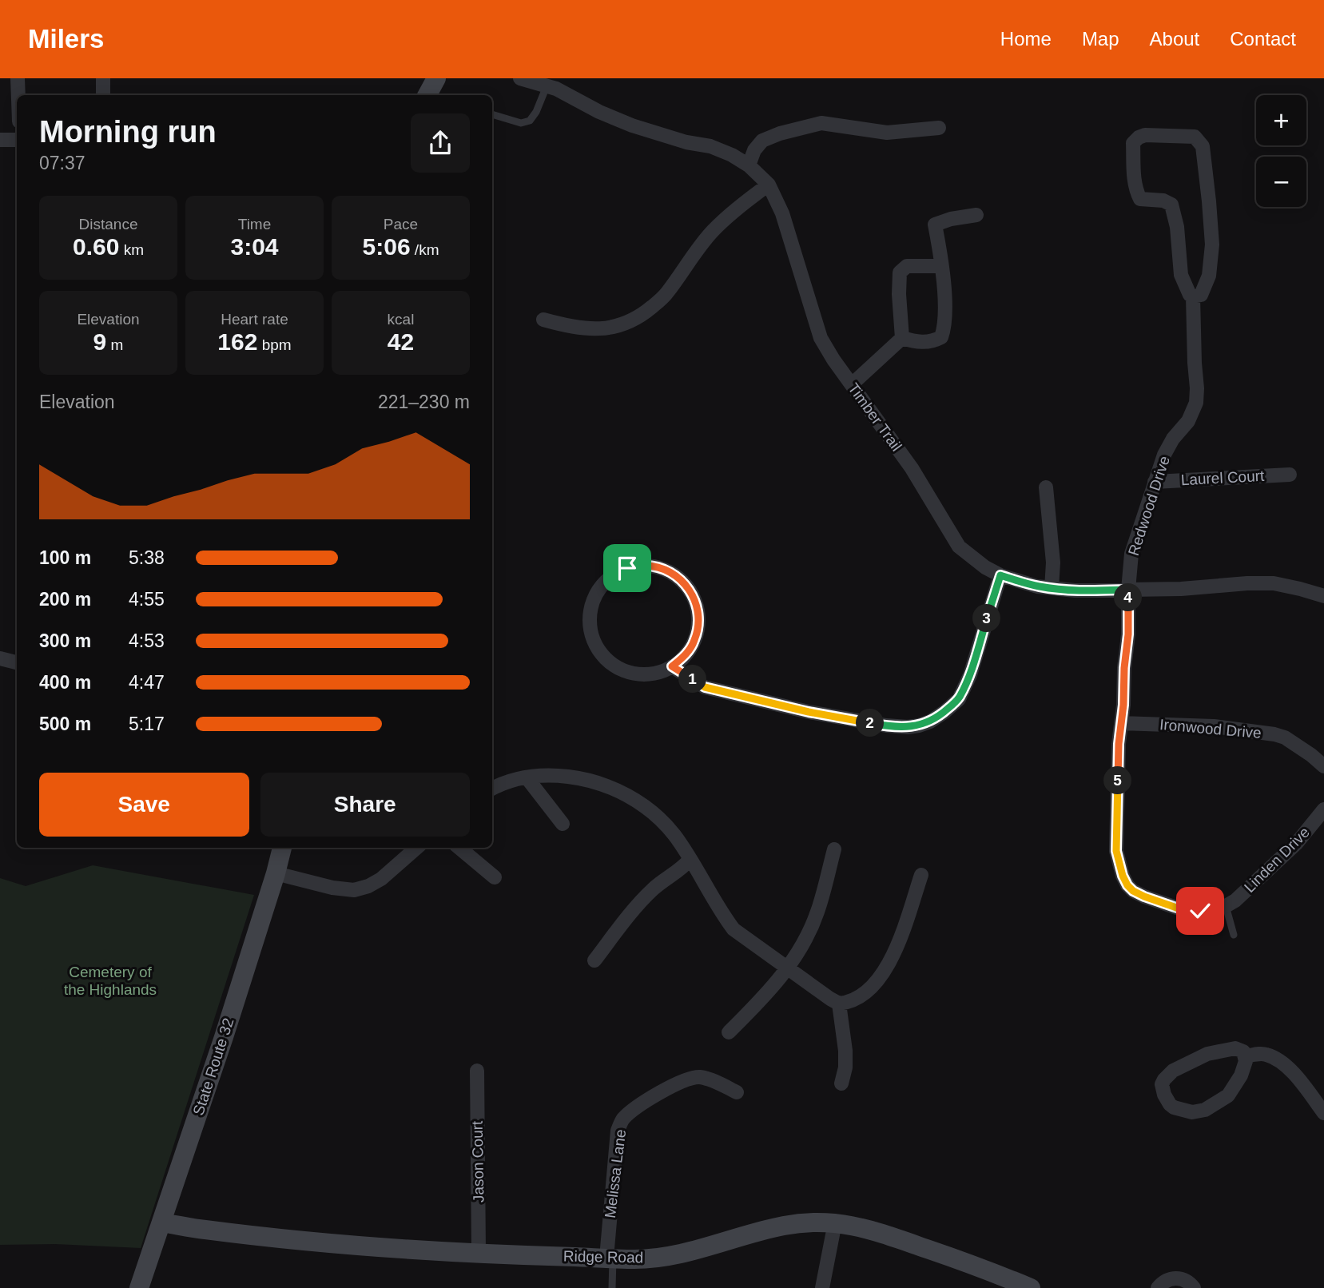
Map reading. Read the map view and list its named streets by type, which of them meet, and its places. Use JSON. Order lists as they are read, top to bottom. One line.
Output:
{"streets":{"street":["Timber Trail","Laurel Court","Redwood Drive","Ironwood Drive","Linden Drive","State Route 32","Jason Court","Melissa Lane","Ridge Road"]},"crossings":[["Timber Trail","Redwood Drive"],["Timber Trail","Linden Drive"],["Laurel Court","Redwood Drive"],["Redwood Drive","Linden Drive"],["Ironwood Drive","Linden Drive"],["State Route 32","Ridge Road"],["Jason Court","Ridge Road"],["Melissa Lane","Ridge Road"]],"parks":["Cemetery of the Highlands"],"page":{"header":"Milers","nav":["Home","Map","About","Contact"],"map_buttons":["+","−"],"heading":["Morning run","07:37"],"stats":[["Distance","0.60 km"],["Time","3:04"],["Pace","5:06 /km"],["Elevation","9 m"],["Heart rate","162 bpm"],["kcal","42"]],"chart":["Elevation","221–230 m"],"list":[{"name":"100 m","note":"5:38"},{"name":"200 m","note":"4:55"},{"name":"300 m","note":"4:53"},{"name":"400 m","note":"4:47"},{"name":"500 m","note":"5:17"}],"pins":["4","3","1","2","5"],"buttons":["Save","Share"]}}
